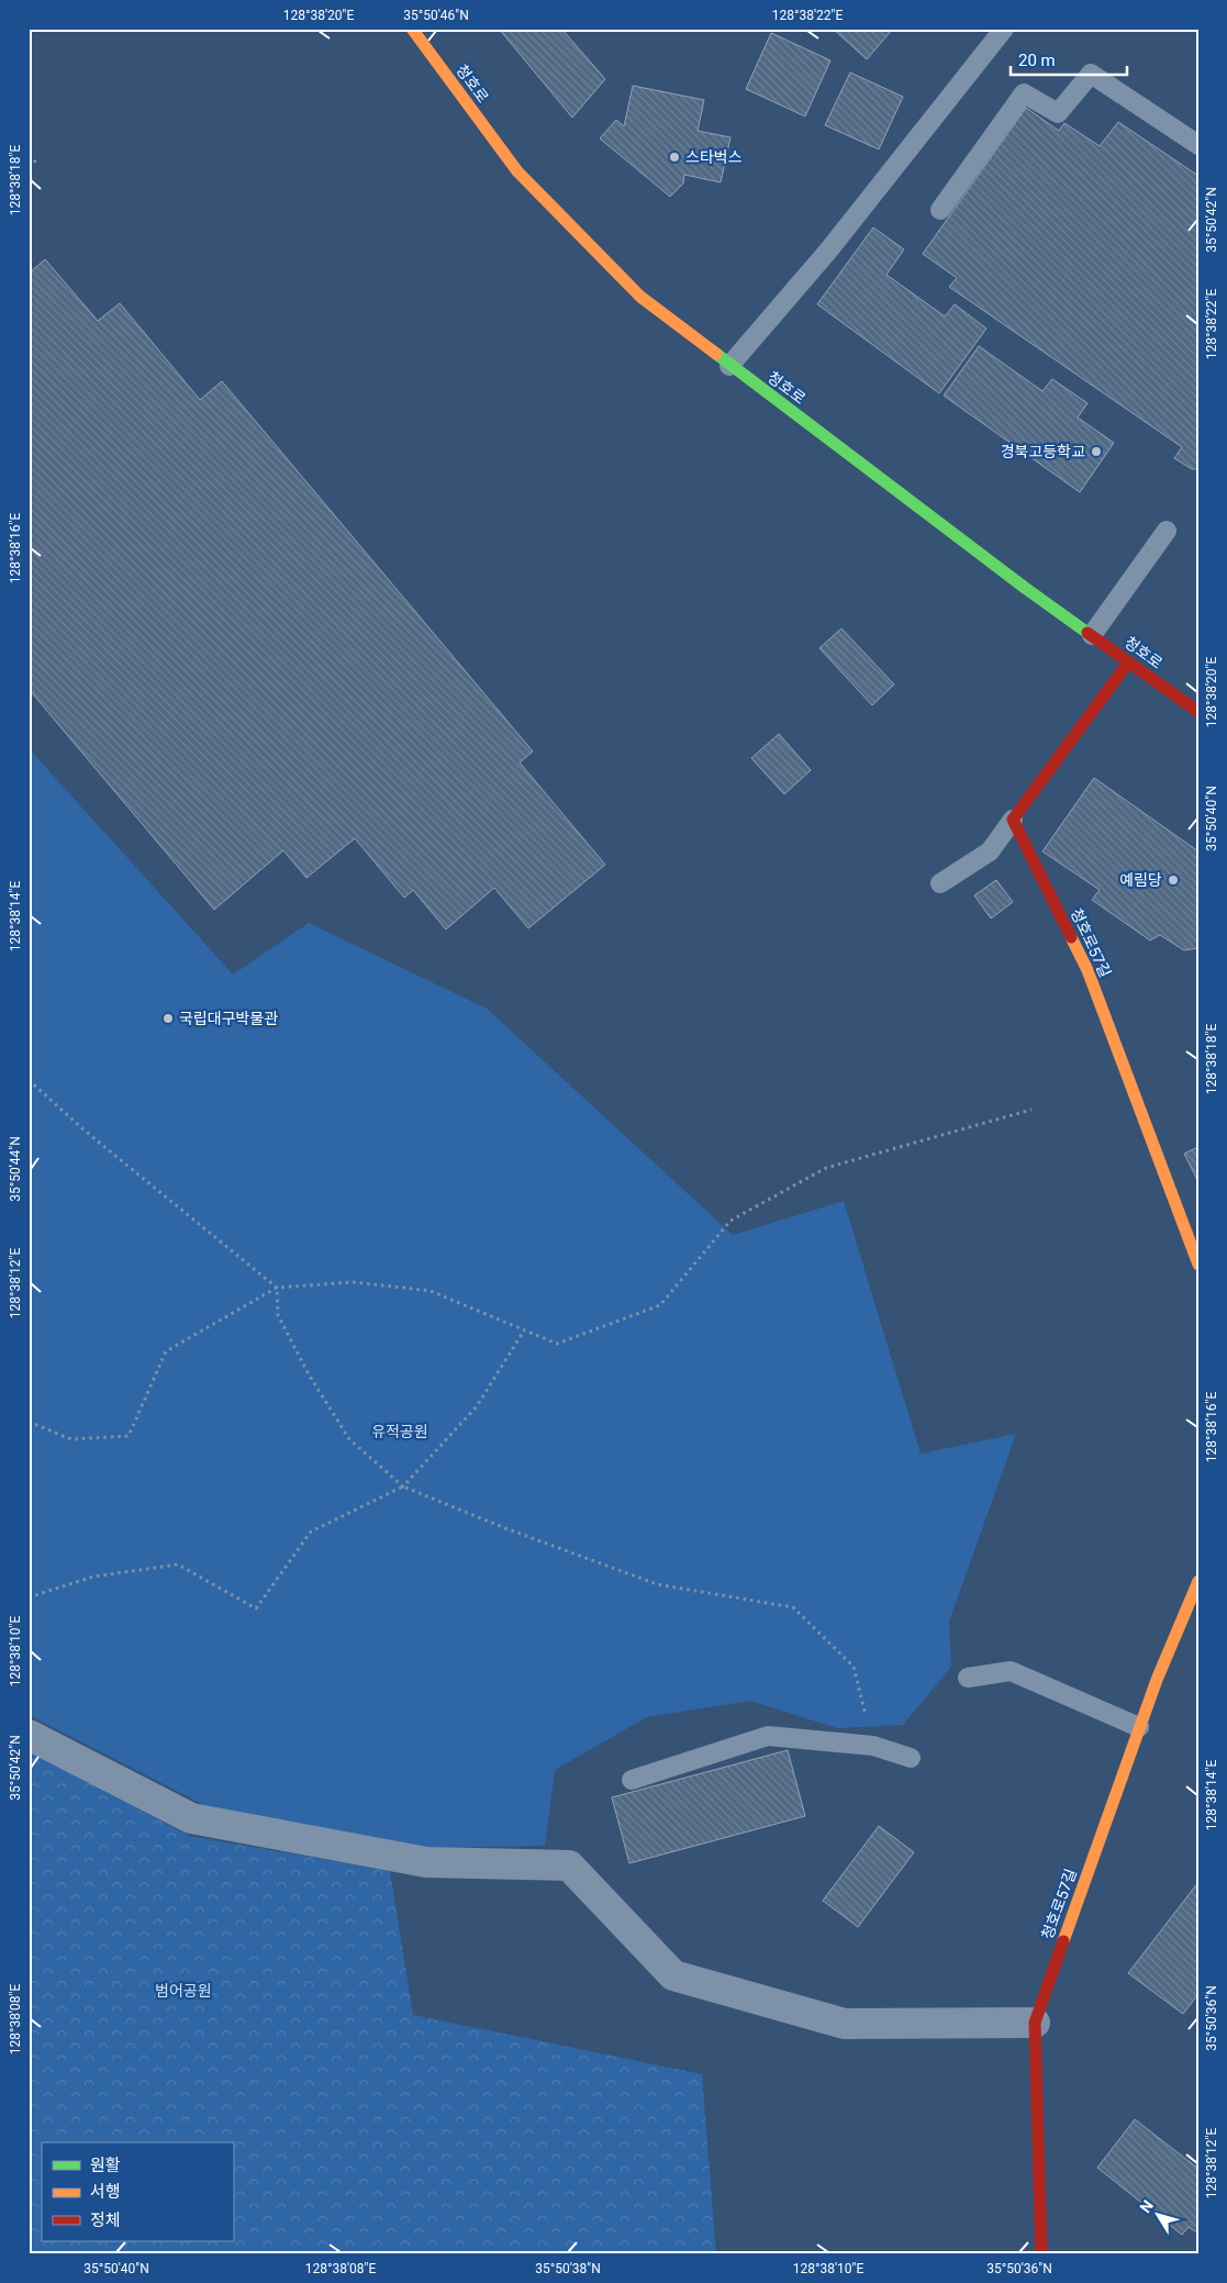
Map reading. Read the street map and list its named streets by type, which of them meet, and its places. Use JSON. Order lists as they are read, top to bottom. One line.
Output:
{"streets":{"street":["청호로","청호로57길"]},"parks":["유적공원","범어공원"],"places":["스타벅스","경북고등학교","예림당","국립대구박물관"],"legend":["원활","서행","정체"],"scale_bar":"20 m","north":"top left","coordinates":["128°38'20\"E","35°50'46\"N","128°38'22\"E","128°38'18\"E","35°50'42\"N","128°38'16\"E","35°50'40\"N","128°38'14\"E","35°50'44\"N","128°38'12\"E","128°38'10\"E","35°50'36\"N","128°38'08\"E","35°50'38\"N"]}
